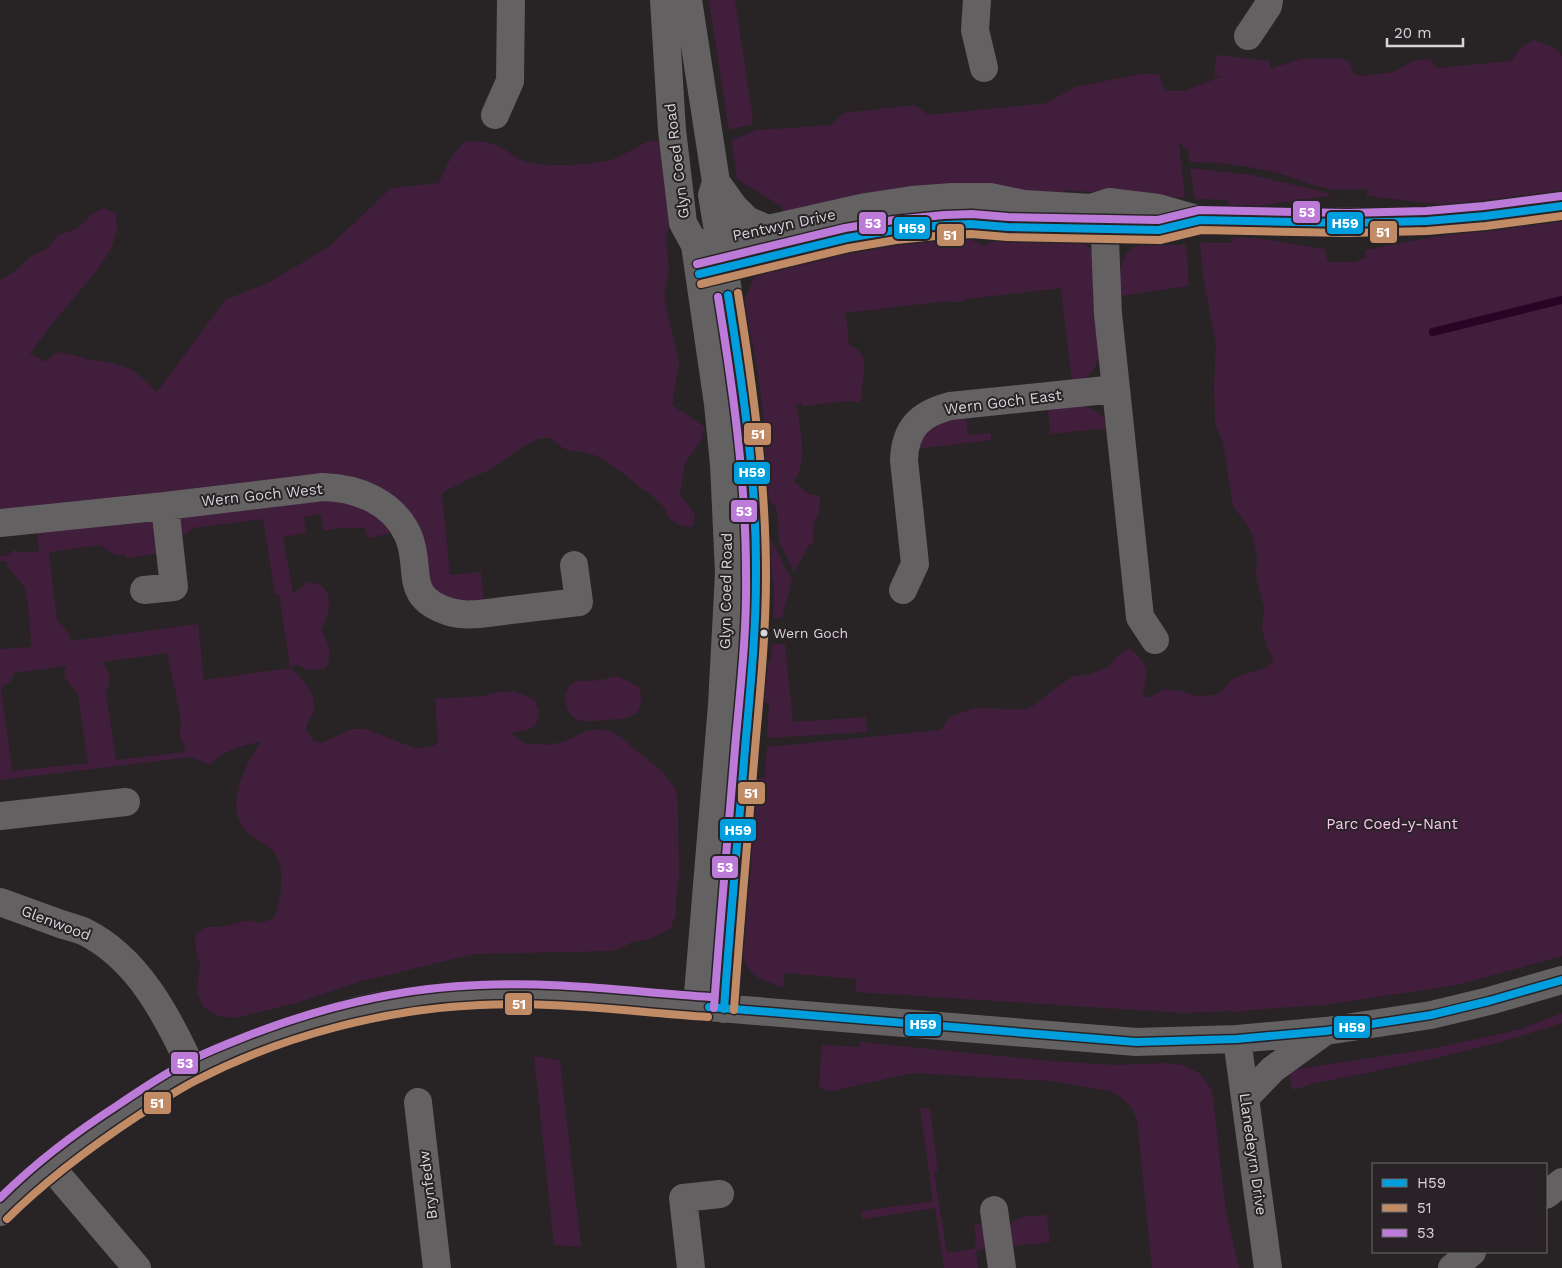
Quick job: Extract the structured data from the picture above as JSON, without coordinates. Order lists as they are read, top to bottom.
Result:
{
  "streets": {
    "street": [
      "Glyn Coed Road",
      "Pentwyn Drive",
      "Wern Goch East",
      "Wern Goch West",
      "Glenwood",
      "Llanedeyrn Drive",
      "Brynfedw"
    ]
  },
  "crossings": [
    ["Glyn Coed Road", "Pentwyn Drive"]
  ],
  "parks": ["Parc Coed-y-Nant"],
  "places": ["Wern Goch"],
  "lines": ["transit line 53", "transit line H59", "transit line 51"],
  "legend": ["H59", "51", "53"],
  "scale_bar": "20 m"
}
